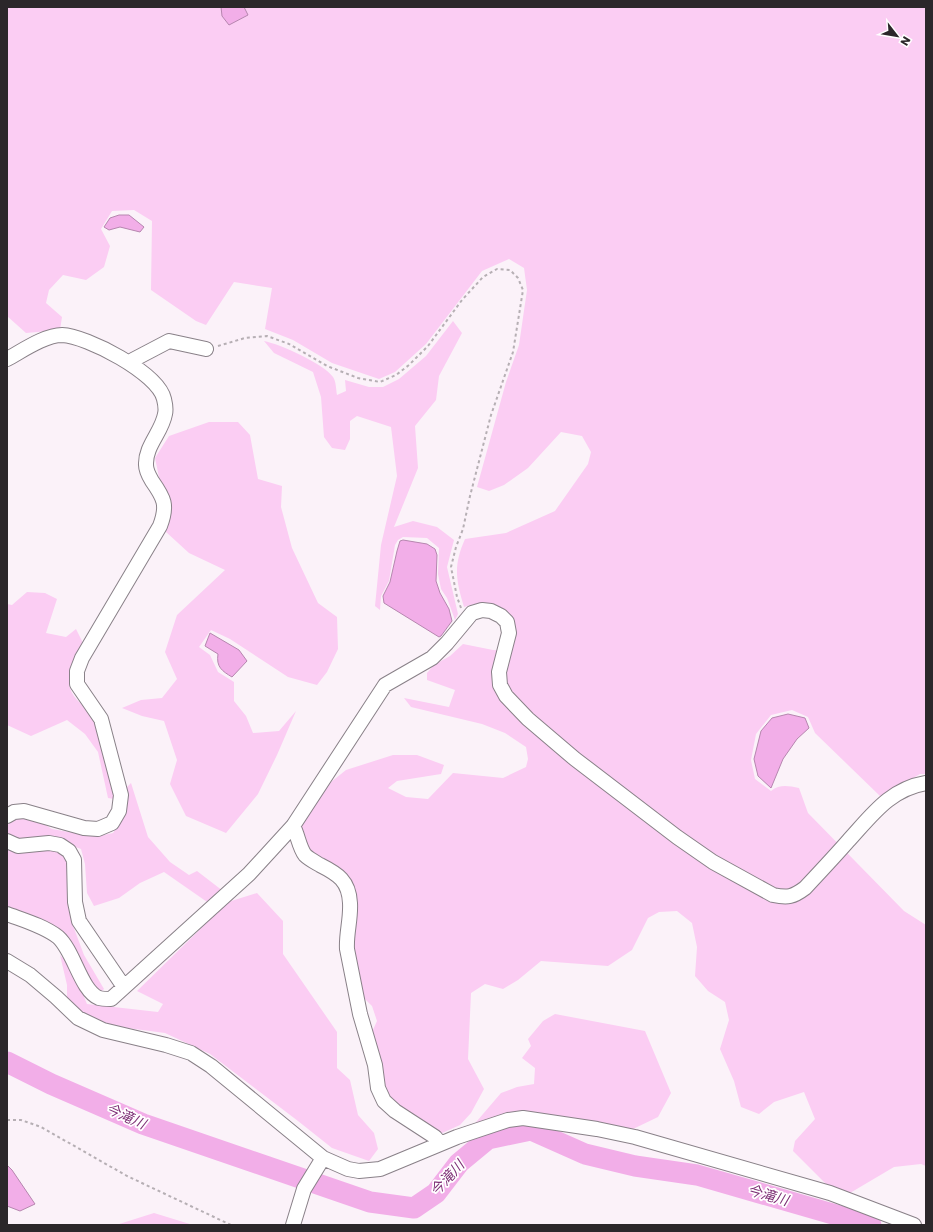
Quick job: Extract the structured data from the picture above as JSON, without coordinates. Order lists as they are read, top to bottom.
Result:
{
  "water": ["今滝川"],
  "north": "bottom right"
}
